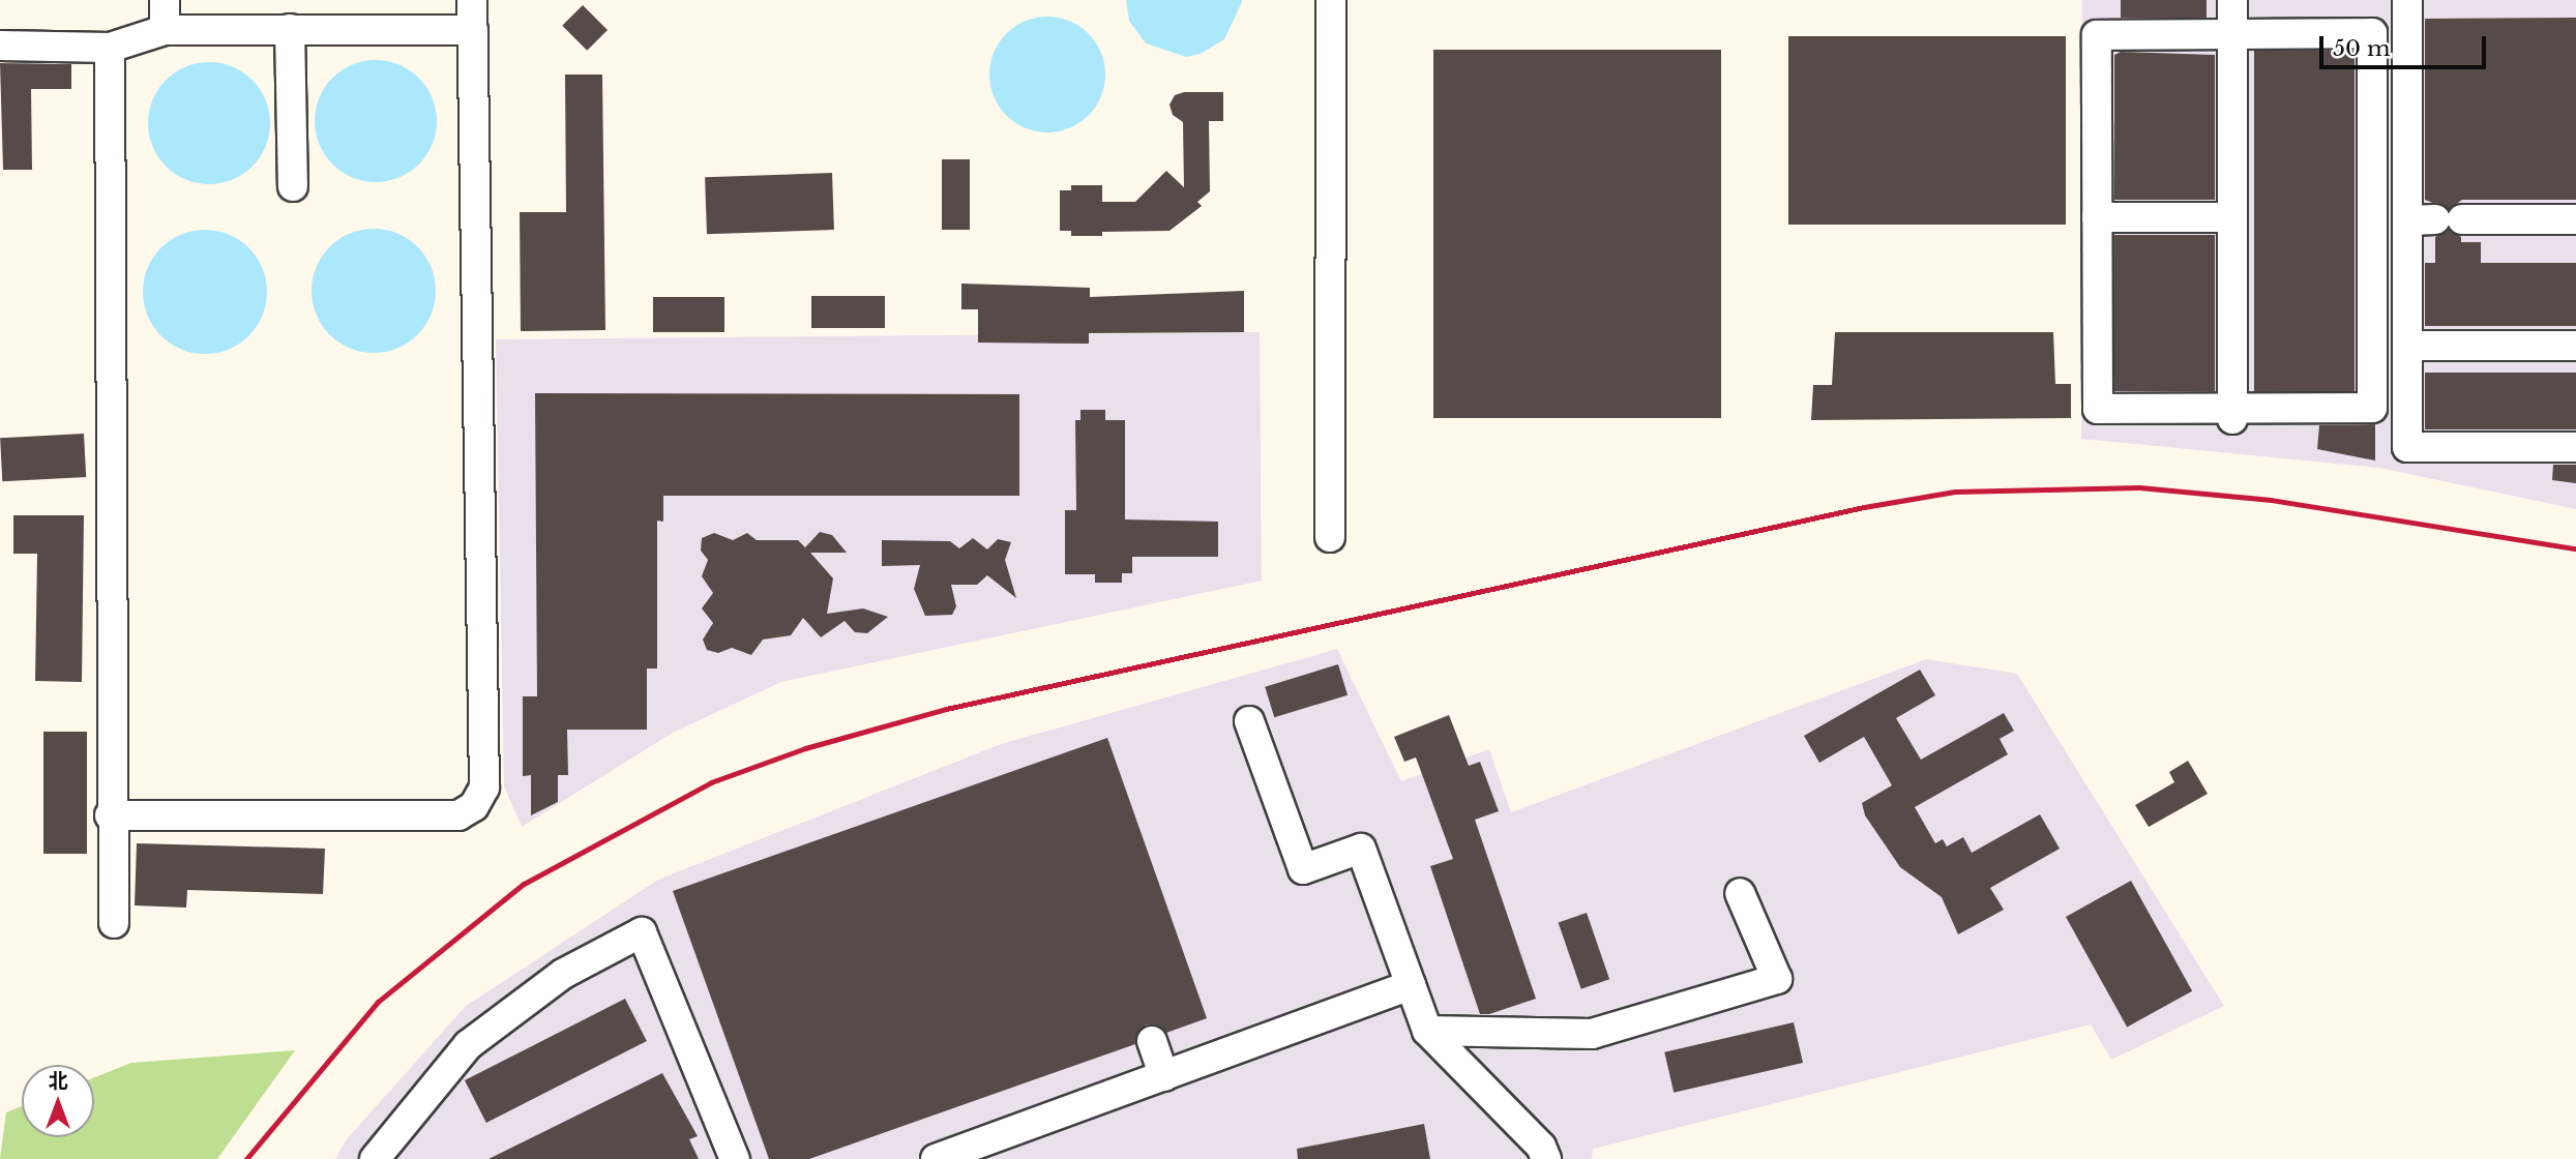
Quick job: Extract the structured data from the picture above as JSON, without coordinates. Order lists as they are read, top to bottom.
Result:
{
  "scale_bar": "50 m",
  "north": "top"
}
